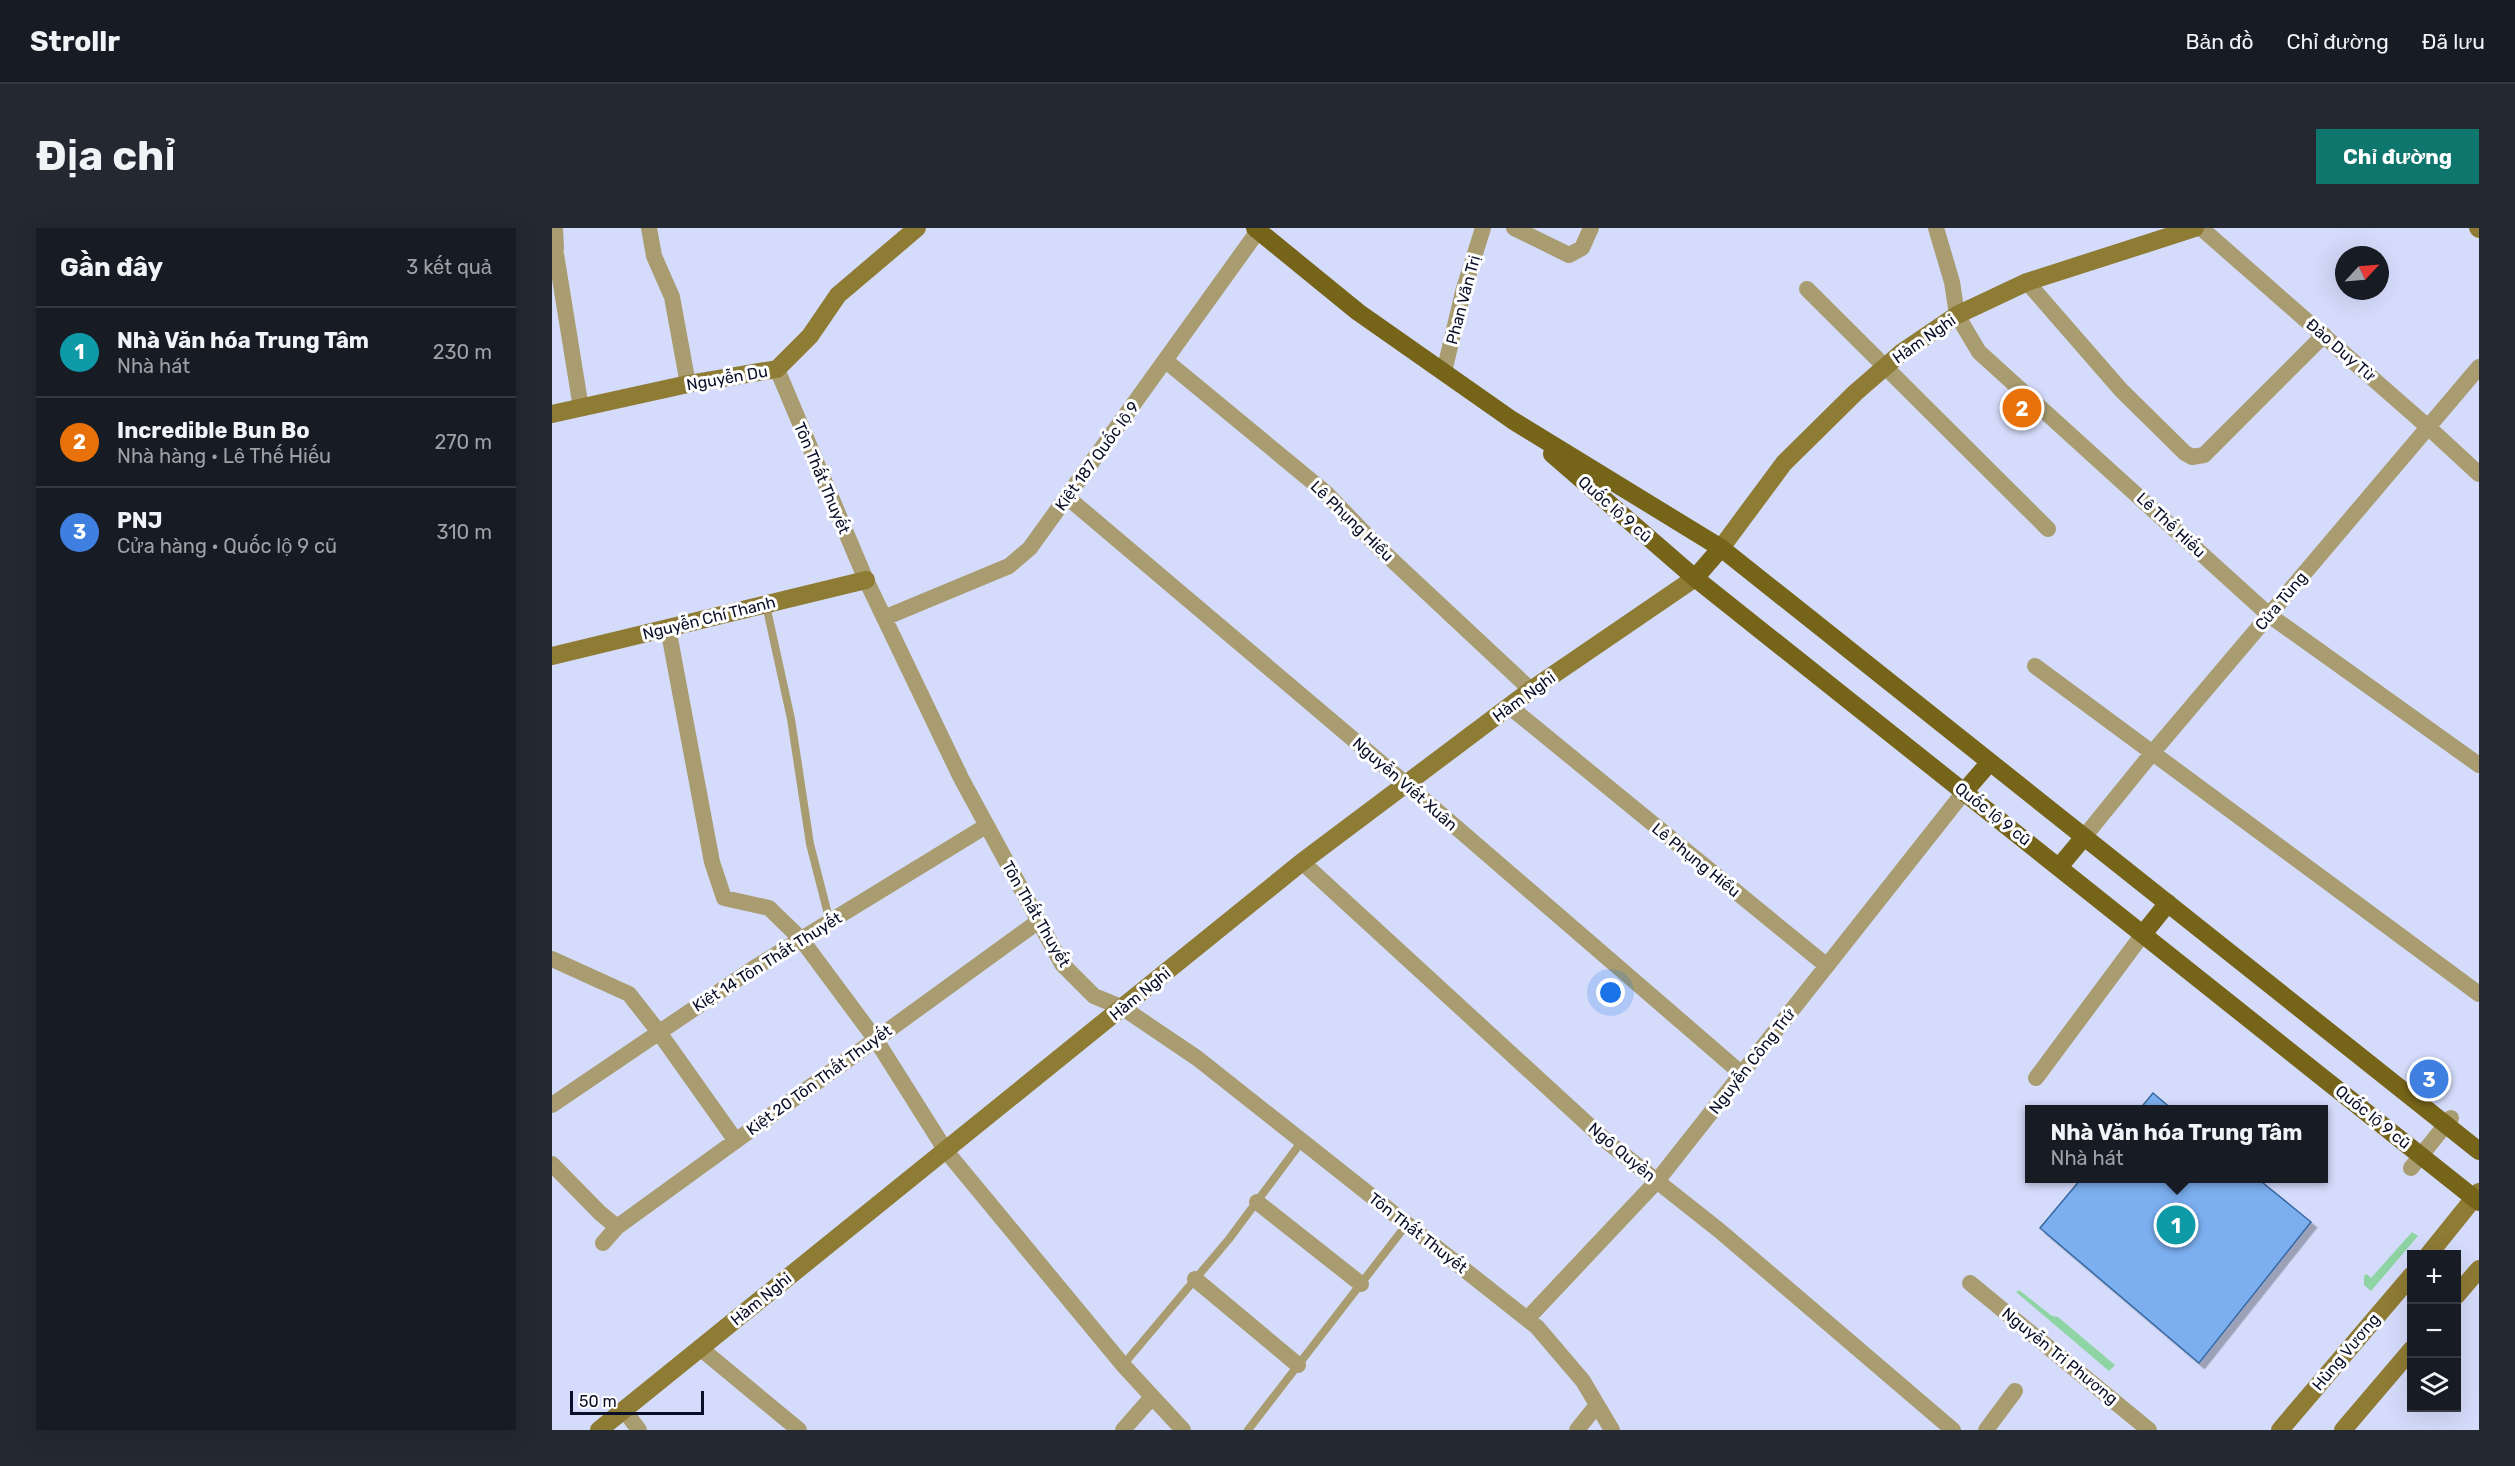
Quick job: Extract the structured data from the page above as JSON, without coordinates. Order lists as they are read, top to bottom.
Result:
{
  "streets": {
    "main road": ["Quốc lộ 9 cũ"],
    "street": [
      "Phan Văn Trị",
      "Hàm Nghi",
      "Đào Duy Từ",
      "Nguyễn Du",
      "Kiệt 187 Quốc lộ 9",
      "Tôn Thất Thuyết",
      "Lê Phụng Hiểu",
      "Lê Thế Hiếu",
      "Cửa Tùng",
      "Nguyễn Chí Thanh",
      "Nguyễn Viết Xuân",
      "Kiệt 14 Tôn Thất Thuyết",
      "Nguyễn Công Trứ",
      "Kiệt 20 Tôn Thất Thuyết",
      "Ngô Quyền",
      "Hùng Vương",
      "Nguyễn Tri Phương"
    ]
  },
  "crossings": [
    ["Phan Văn Trị", "Quốc lộ 9 cũ"],
    ["Hàm Nghi", "Tôn Thất Thuyết"],
    ["Hàm Nghi", "Quốc lộ 9 cũ"],
    ["Hàm Nghi", "Lê Phụng Hiểu"],
    ["Hàm Nghi", "Lê Thế Hiếu"],
    ["Hàm Nghi", "Nguyễn Viết Xuân"],
    ["Hàm Nghi", "Ngô Quyền"],
    ["Đào Duy Từ", "Cửa Tùng"],
    ["Nguyễn Du", "Tôn Thất Thuyết"],
    ["Kiệt 187 Quốc lộ 9", "Tôn Thất Thuyết"],
    ["Kiệt 187 Quốc lộ 9", "Quốc lộ 9 cũ"],
    ["Kiệt 187 Quốc lộ 9", "Lê Phụng Hiểu"],
    ["Kiệt 187 Quốc lộ 9", "Nguyễn Viết Xuân"],
    ["Tôn Thất Thuyết", "Nguyễn Chí Thanh"],
    ["Tôn Thất Thuyết", "Kiệt 14 Tôn Thất Thuyết"],
    ["Tôn Thất Thuyết", "Nguyễn Công Trứ"],
    ["Tôn Thất Thuyết", "Kiệt 20 Tôn Thất Thuyết"],
    ["Quốc lộ 9 cũ", "Cửa Tùng"],
    ["Quốc lộ 9 cũ", "Nguyễn Công Trứ"],
    ["Lê Phụng Hiểu", "Nguyễn Công Trứ"],
    ["Lê Thế Hiếu", "Cửa Tùng"],
    ["Nguyễn Viết Xuân", "Nguyễn Công Trứ"],
    ["Nguyễn Công Trứ", "Ngô Quyền"]
  ],
  "scale_bar": "50 m",
  "north": "top right",
  "page": {
    "header": "Strollr",
    "nav": ["Bản đồ", "Chỉ đường", "Đã lưu"],
    "buttons": "Chỉ đường",
    "title": "Địa chỉ",
    "heading": ["Gần đây", "3 kết quả"],
    "list": [
      {
        "mark": "1",
        "name": "Nhà Văn hóa Trung Tâm",
        "note": "Nhà hát",
        "value": "230 m"
      },
      {
        "mark": "2",
        "name": "Incredible Bun Bo",
        "note": "Nhà hàng · Lê Thế Hiếu",
        "value": "270 m"
      },
      {
        "mark": "3",
        "name": "PNJ",
        "note": "Cửa hàng · Quốc lộ 9 cũ",
        "value": "310 m"
      }
    ],
    "pins": ["2", "3", "1"],
    "popup": ["Nhà Văn hóa Trung Tâm", "Nhà hát"],
    "map_buttons": ["+", "−"],
    "scale": "50 m"
  }
}
